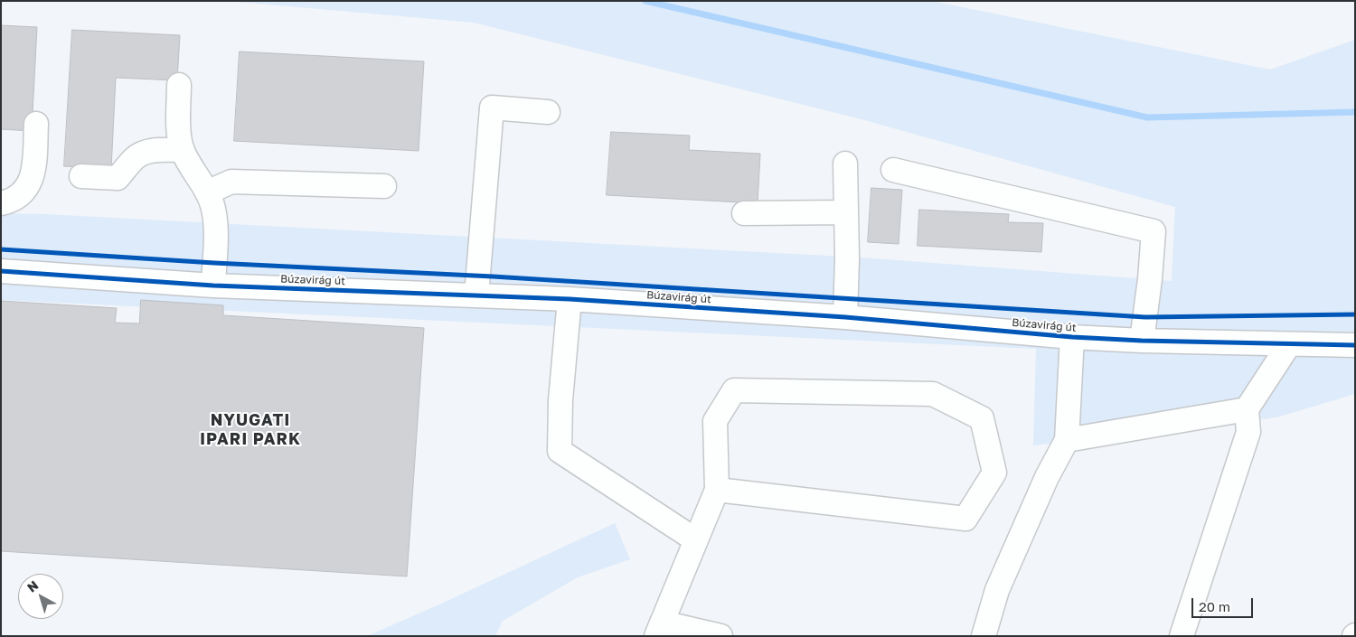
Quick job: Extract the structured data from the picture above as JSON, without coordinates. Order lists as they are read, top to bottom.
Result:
{
  "streets": {
    "street": ["Búzavirág út"]
  },
  "districts": ["NYUGATI IPARI PARK"],
  "scale_bar": "20 m",
  "north": "top left"
}
